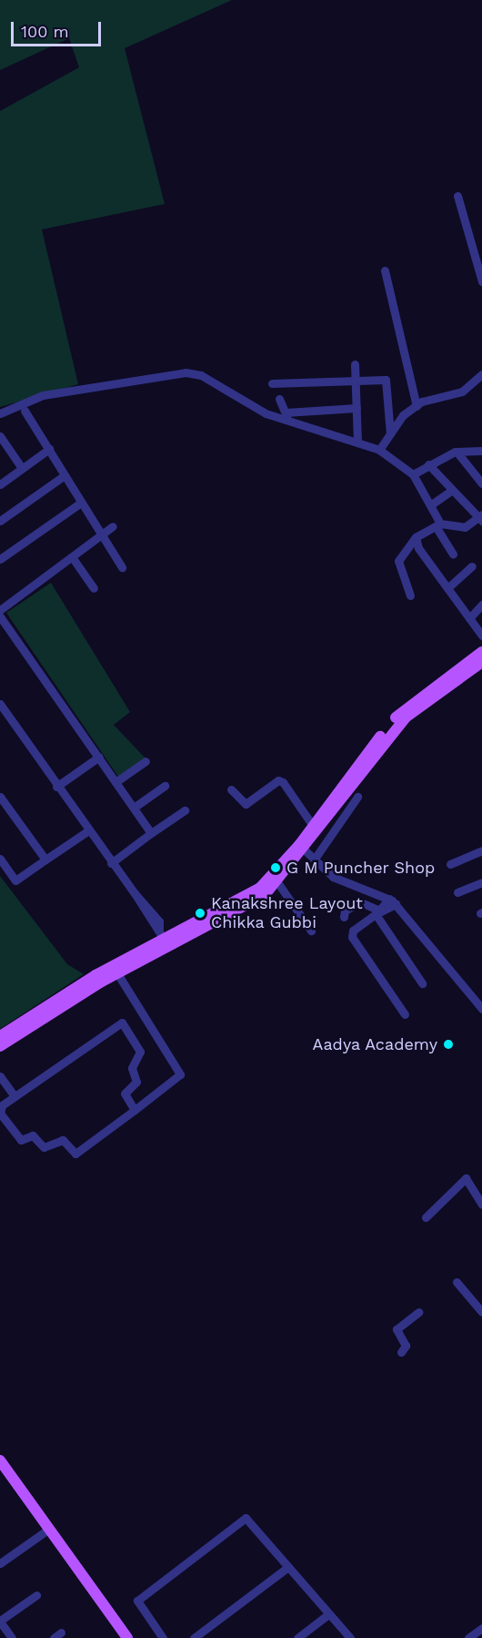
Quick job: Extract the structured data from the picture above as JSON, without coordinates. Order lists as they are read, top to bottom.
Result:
{
  "places": ["G M Puncher Shop", "Kanakshree Layout Chikka Gubbi", "Aadya Academy"],
  "scale_bar": "100 m"
}
